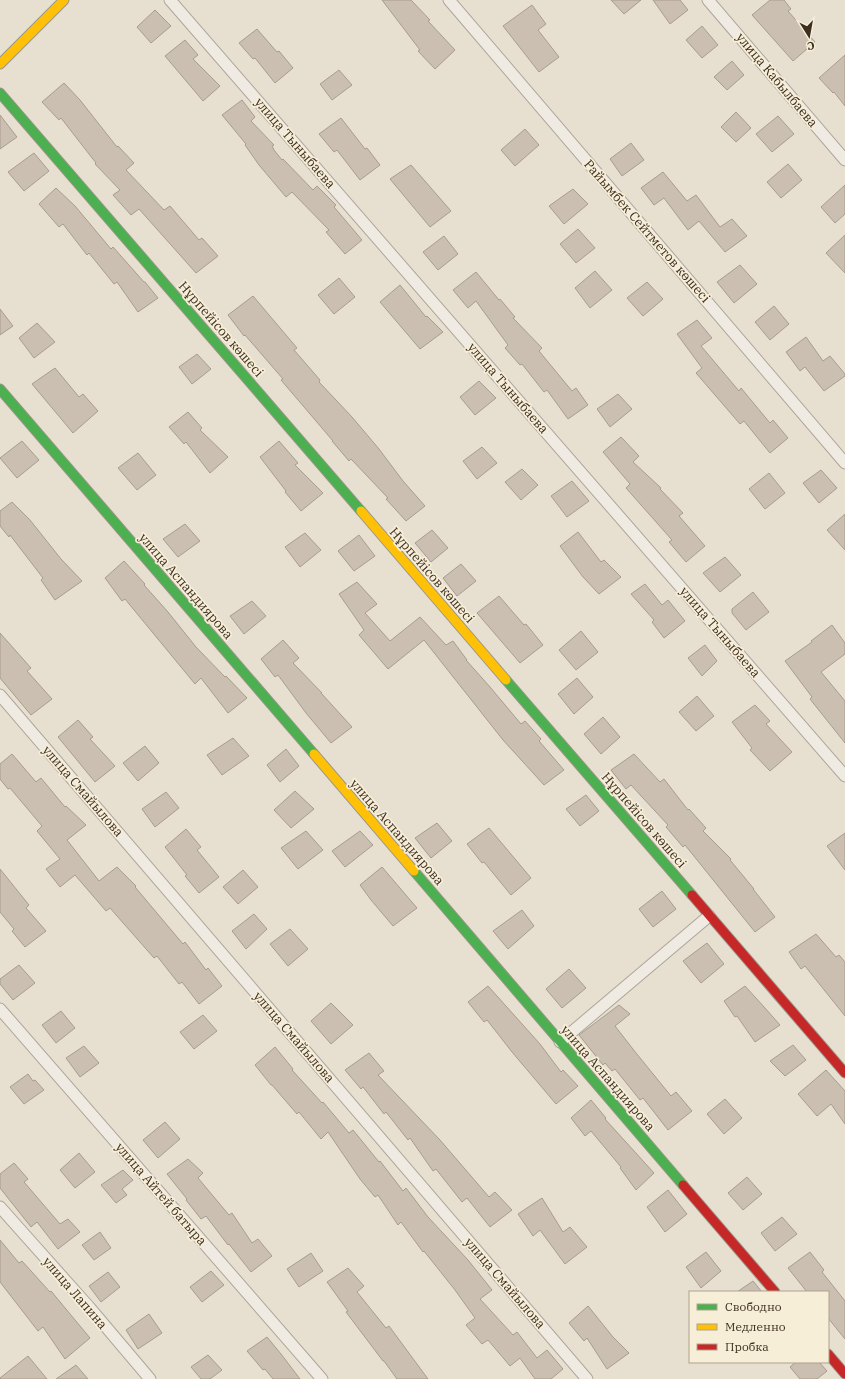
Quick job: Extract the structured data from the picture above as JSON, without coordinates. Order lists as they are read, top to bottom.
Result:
{
  "streets": {
    "street": [
      "улица Кабылбаева",
      "улица Тыныбаева",
      "Райымбек Сейтметов көшесі",
      "Нұрпейісов көшесі",
      "улица Аспандиярова",
      "улица Смайылова",
      "улица Айтей батыра",
      "улица Лапина"
    ]
  },
  "legend": ["Свободно", "Медленно", "Пробка"],
  "north": "bottom"
}
